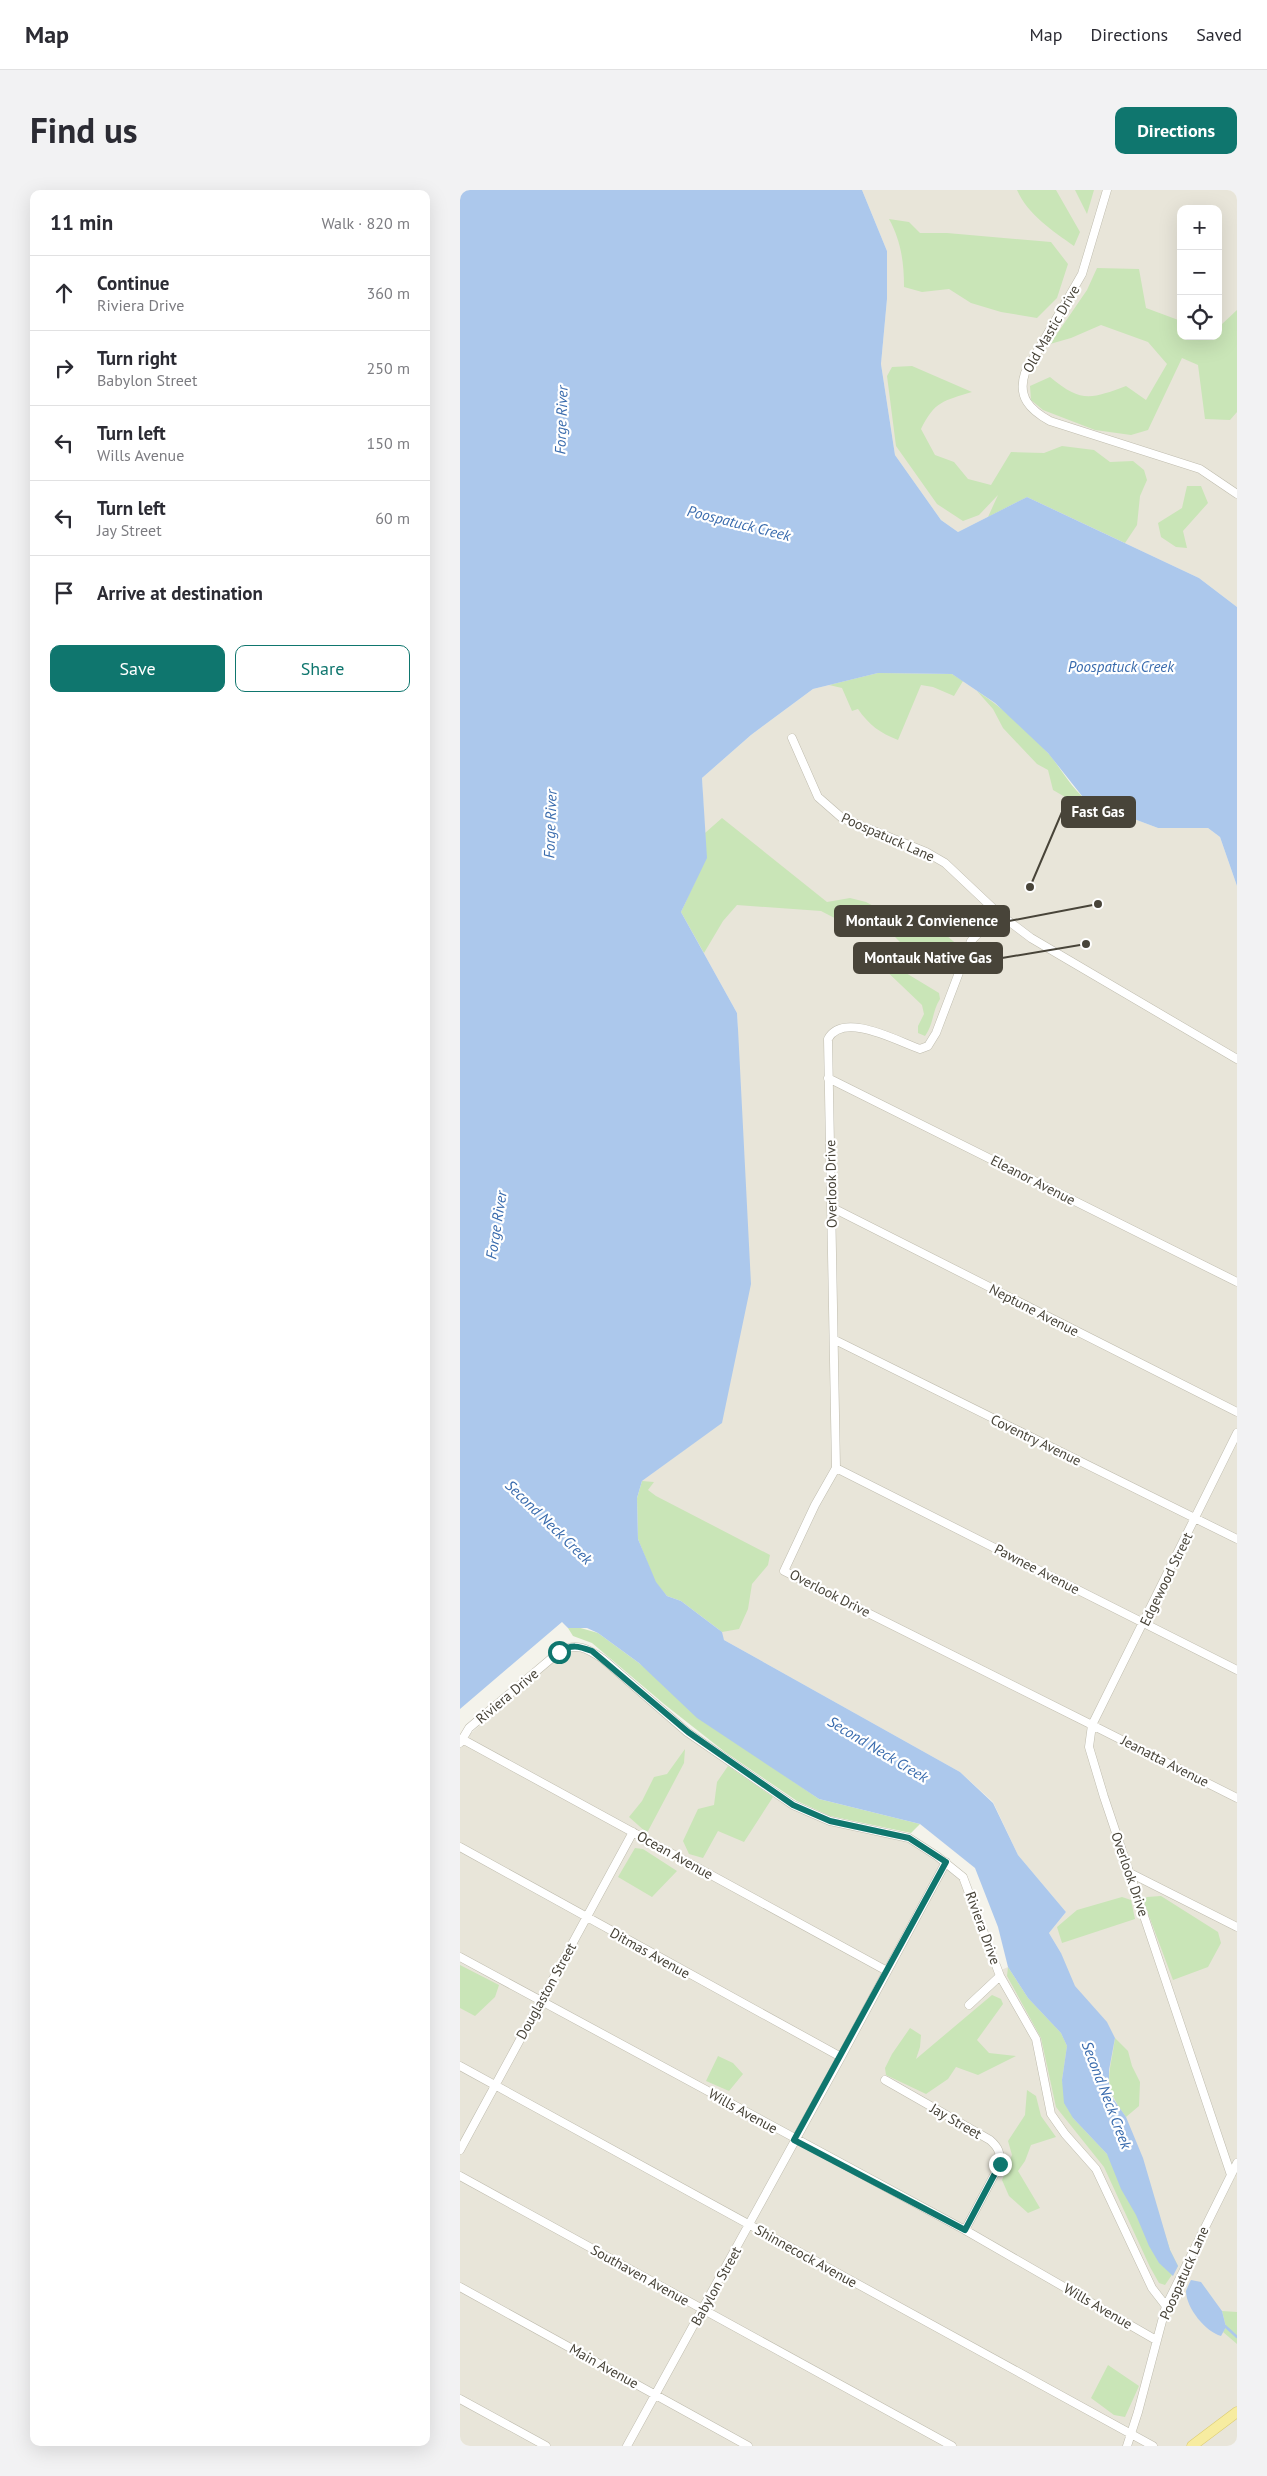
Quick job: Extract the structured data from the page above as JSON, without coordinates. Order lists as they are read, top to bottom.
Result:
{
  "streets": {
    "street": [
      "Old Mastic Drive",
      "Poospatuck Lane",
      "Eleanor Avenue",
      "Overlook Drive",
      "Neptune Avenue",
      "Coventry Avenue",
      "Pawnee Avenue",
      "Edgewood Street",
      "Riviera Drive",
      "Jeanatta Avenue",
      "Ocean Avenue",
      "Ditmas Avenue",
      "Douglaston Street",
      "Wills Avenue",
      "Jay Street",
      "Shinnecock Avenue",
      "Southaven Avenue",
      "Babylon Street",
      "Main Avenue"
    ]
  },
  "crossings": [
    ["Poospatuck Lane", "Overlook Drive"],
    ["Poospatuck Lane", "Riviera Drive"],
    ["Poospatuck Lane", "Wills Avenue"],
    ["Poospatuck Lane", "Shinnecock Avenue"],
    ["Eleanor Avenue", "Overlook Drive"],
    ["Overlook Drive", "Neptune Avenue"],
    ["Overlook Drive", "Coventry Avenue"],
    ["Overlook Drive", "Pawnee Avenue"],
    ["Overlook Drive", "Edgewood Street"],
    ["Overlook Drive", "Jeanatta Avenue"],
    ["Coventry Avenue", "Edgewood Street"],
    ["Pawnee Avenue", "Edgewood Street"],
    ["Edgewood Street", "Jeanatta Avenue"],
    ["Riviera Drive", "Ocean Avenue"],
    ["Riviera Drive", "Babylon Street"],
    ["Ocean Avenue", "Douglaston Street"],
    ["Ocean Avenue", "Babylon Street"],
    ["Ditmas Avenue", "Douglaston Street"],
    ["Ditmas Avenue", "Babylon Street"],
    ["Douglaston Street", "Wills Avenue"],
    ["Douglaston Street", "Shinnecock Avenue"],
    ["Wills Avenue", "Jay Street"],
    ["Wills Avenue", "Babylon Street"],
    ["Shinnecock Avenue", "Babylon Street"],
    ["Southaven Avenue", "Babylon Street"],
    ["Babylon Street", "Main Avenue"]
  ],
  "water": ["Forge River", "Poospatuck Creek", "Second Neck Creek"],
  "places": ["Fast Gas", "Montauk 2 Convienence", "Montauk Native Gas"],
  "page": {
    "header": "Map",
    "nav": ["Map", "Directions", "Saved"],
    "title": "Find us",
    "buttons": [
      "Directions",
      ["Save", "Share"]
    ],
    "heading": ["11 min", "Walk · 820 m"],
    "map_buttons": ["+", "−"],
    "list": [
      ["Continue", "Riviera Drive", "360 m"],
      ["Turn right", "Babylon Street", "250 m"],
      ["Turn left", "Wills Avenue", "150 m"],
      ["Turn left", "Jay Street", "60 m"],
      "Arrive at destination"
    ]
  }
}
